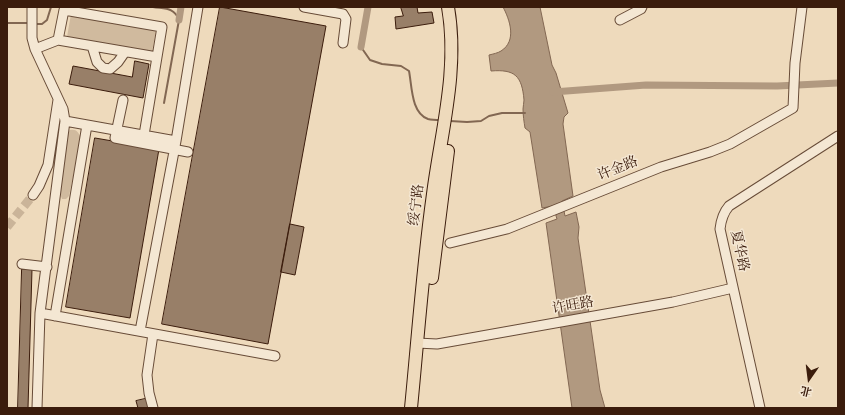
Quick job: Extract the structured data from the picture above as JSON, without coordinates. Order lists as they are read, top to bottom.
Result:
{
  "streets": {
    "main road": ["绥宁路"],
    "street": ["许金路", "夏华路", "许旺路"]
  },
  "crossings": [
    ["绥宁路", "许旺路"],
    ["夏华路", "许旺路"]
  ],
  "north": "bottom"
}
